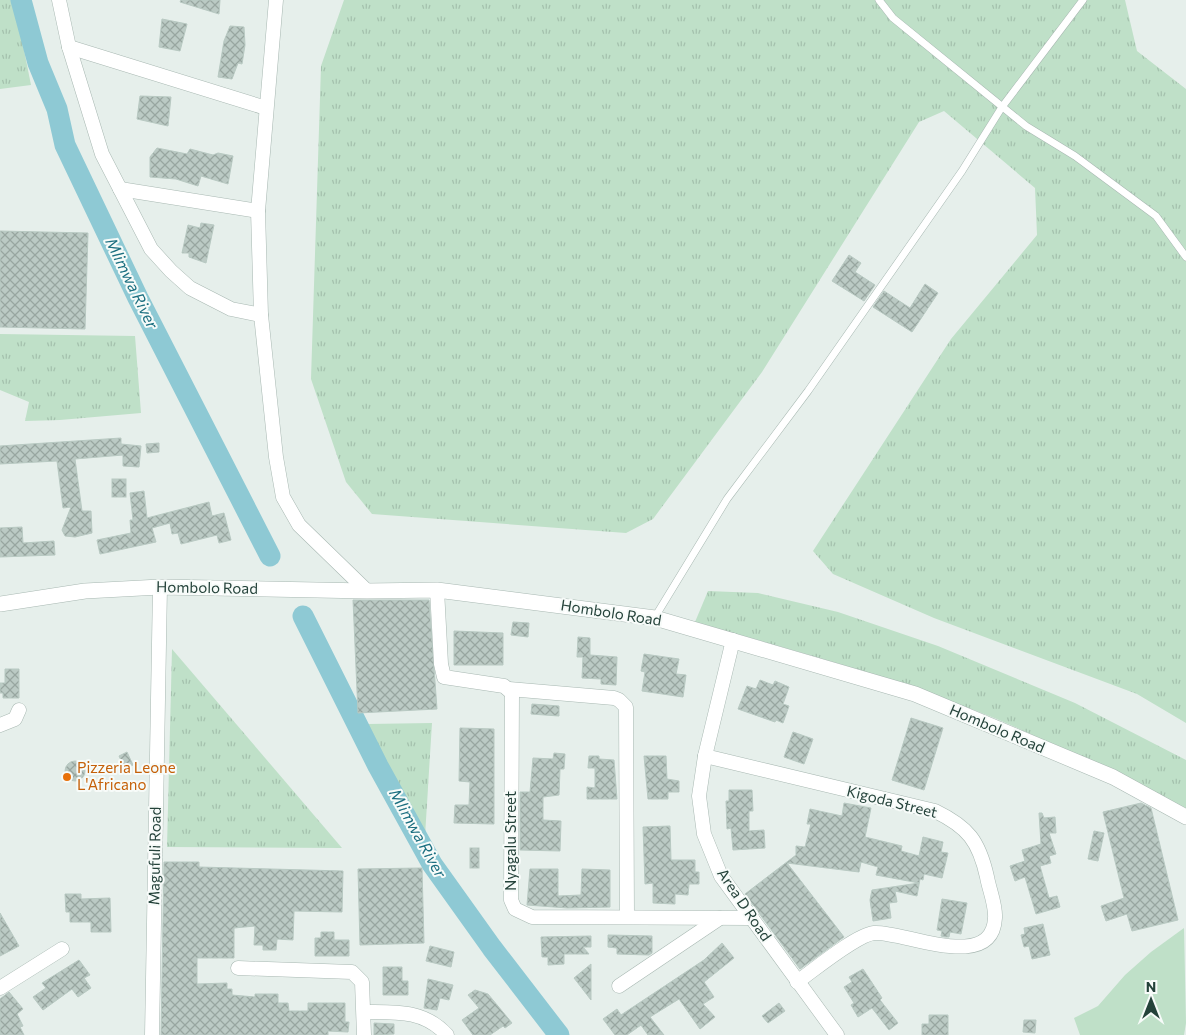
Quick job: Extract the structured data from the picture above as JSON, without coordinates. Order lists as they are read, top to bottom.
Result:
{
  "streets": {
    "street": [
      "Hombolo Road",
      "Kigoda Street",
      "Nyagalu Street",
      "Magufuli Road",
      "Area D Road"
    ]
  },
  "crossings": [
    ["Hombolo Road", "Magufuli Road"],
    ["Hombolo Road", "Area D Road"],
    ["Kigoda Street", "Area D Road"],
    ["Nyagalu Street", "Area D Road"]
  ],
  "water": ["Mlimwa River"],
  "places": ["Pizzeria Leone L'Africano"],
  "north": "top"
}
